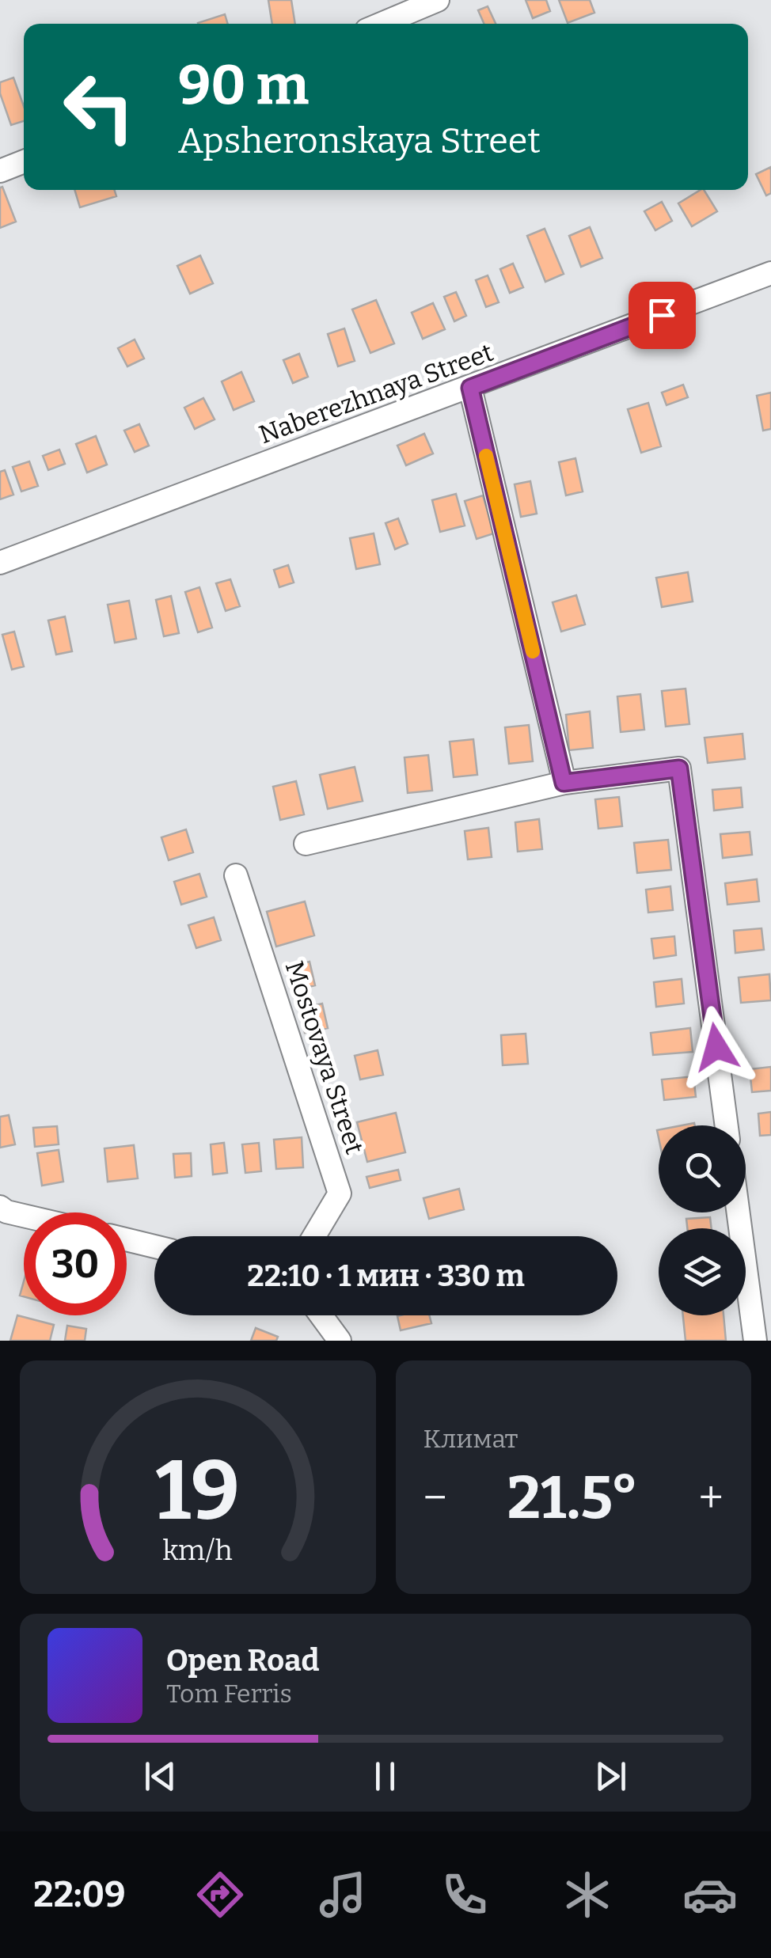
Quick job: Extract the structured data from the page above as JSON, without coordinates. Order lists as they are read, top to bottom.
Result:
{
  "streets": {
    "street": ["Naberezhnaya Street", "Mostovaya Street"]
  },
  "page": {
    "turn": ["90 m", "Apsheronskaya Street"],
    "limit": "30",
    "trip": "22:10 · 1 мин · 330 m",
    "tile": "Климат",
    "heat": ["−", "21.5°", "+"],
    "song": ["Open Road", "Tom Ferris"],
    "tabs": "22:09",
    "gauge": ["19", "km/h"]
  }
}
